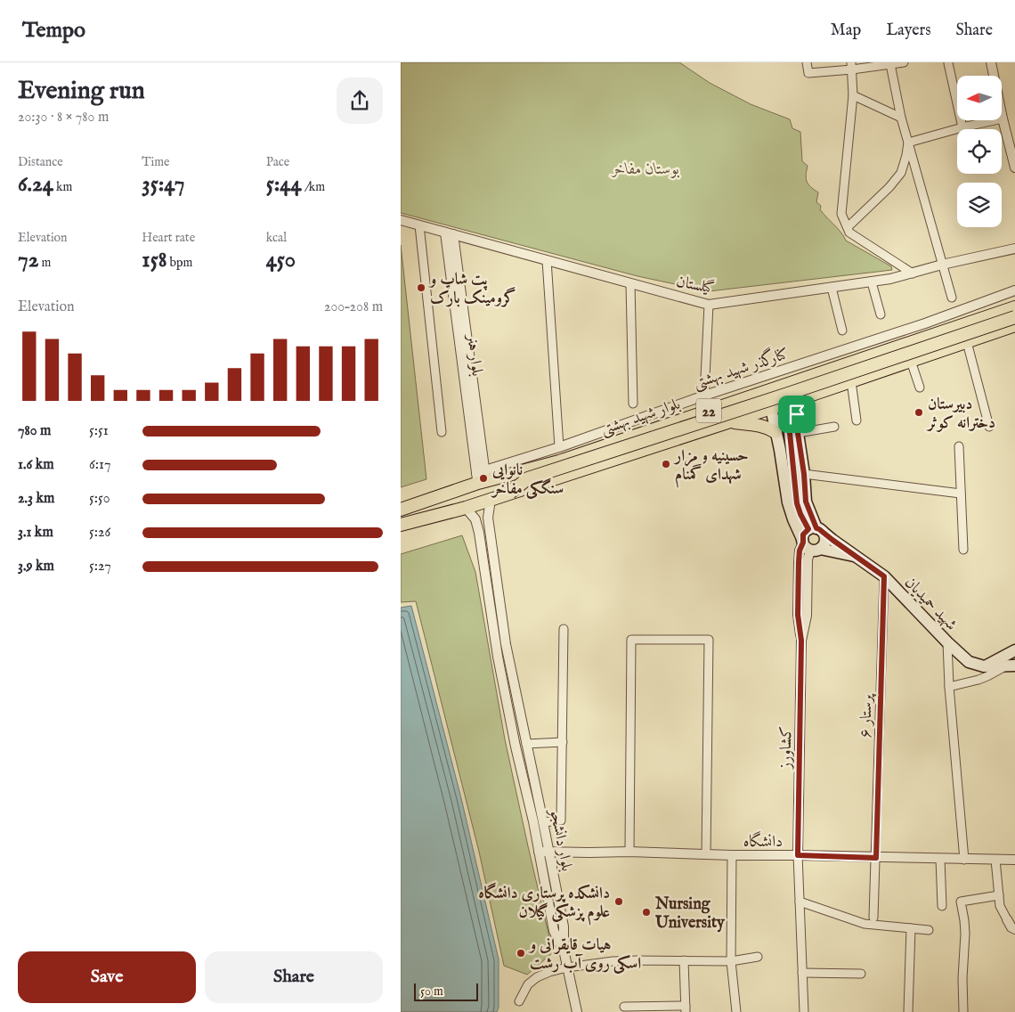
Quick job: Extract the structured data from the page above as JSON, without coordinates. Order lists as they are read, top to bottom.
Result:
{
  "streets": {
    "highway": ["22", "بلوار شهید بهشتی"],
    "main road": ["شهید حمیدیان"],
    "street": [
      "گیلستان",
      "بلوار هنر",
      "کنارگذر شهید بهشتی",
      "پرستار ۶",
      "کشاورز",
      "بلوار دانشجو",
      "دانشگاه"
    ]
  },
  "crossings": [
    ["گیلستان", "بلوار هنر"],
    ["بلوار هنر", "کنارگذر شهید بهشتی"],
    ["بلوار هنر", "بلوار شهید بهشتی"],
    ["کنارگذر شهید بهشتی", "بلوار شهید بهشتی"],
    ["22", "بلوار شهید بهشتی"],
    ["بلوار شهید بهشتی", "شهید حمیدیان"],
    ["بلوار شهید بهشتی", "بلوار دانشجو"],
    ["شهید حمیدیان", "پرستار ۶"],
    ["شهید حمیدیان", "کشاورز"],
    ["پرستار ۶", "دانشگاه"],
    ["کشاورز", "دانشگاه"],
    ["بلوار دانشجو", "دانشگاه"]
  ],
  "parks": ["بوستان مفاخر"],
  "places": [
    "پت شاپ و گرومینک بارک",
    "دبیرستان دخترانه کوثر",
    "حسینیه و مزار شهدای گمنام",
    "نانوایی سنگکی مفاخر",
    "دانشکده پرستاری دانشگاه علوم پزشکی گیلان",
    "Nursing University",
    "هیات قایقرانی و اسکی روی آب رشت"
  ],
  "scale_bar": "50 m",
  "north": "left",
  "page": {
    "header": "Tempo",
    "nav": ["Map", "Layers", "Share"],
    "heading": ["Evening run", "20:30 · 8 × 780 m"],
    "stats": [
      ["Distance", "6.24 km"],
      ["Time", "35:47"],
      ["Pace", "5:44 /km"],
      ["Elevation", "72 m"],
      ["Heart rate", "158 bpm"],
      ["kcal", "450"]
    ],
    "chart": ["Elevation", "200–208 m"],
    "list": [
      {
        "name": "780 m",
        "note": "5:51"
      },
      {
        "name": "1.6 km",
        "note": "6:17"
      },
      {
        "name": "2.3 km",
        "note": "5:50"
      },
      {
        "name": "3.1 km",
        "note": "5:26"
      },
      {
        "name": "3.9 km",
        "note": "5:27"
      }
    ],
    "buttons": ["Save", "Share"],
    "scale": "50 m"
  }
}
